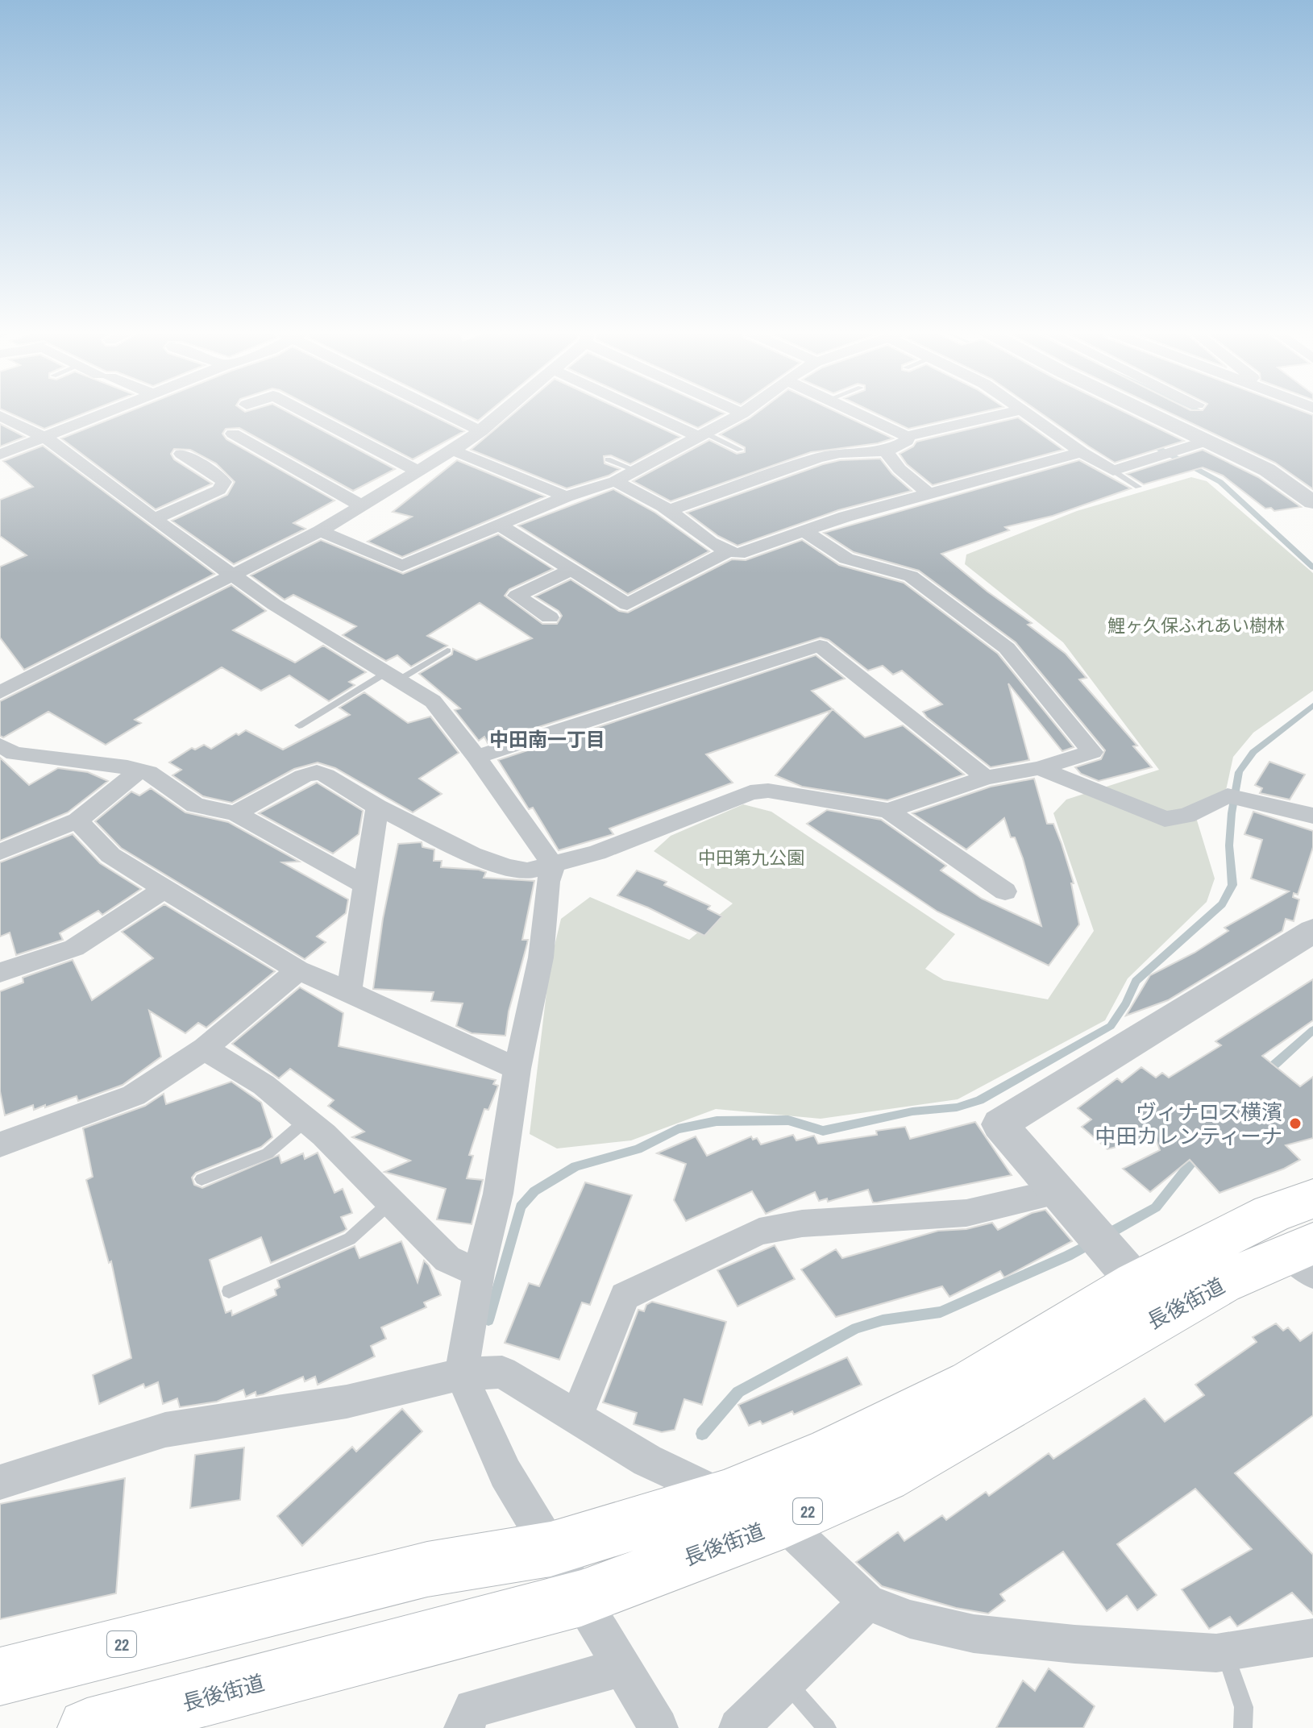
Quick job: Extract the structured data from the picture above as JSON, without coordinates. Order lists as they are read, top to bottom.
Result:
{
  "streets": {
    "main road": ["長後街道", "22"]
  },
  "districts": ["中田南一丁目"],
  "parks": ["鯉ヶ久保ふれあい樹林", "中田第九公園"],
  "places": ["ヴィナロス横濱 中田カレンティーナ"]
}
